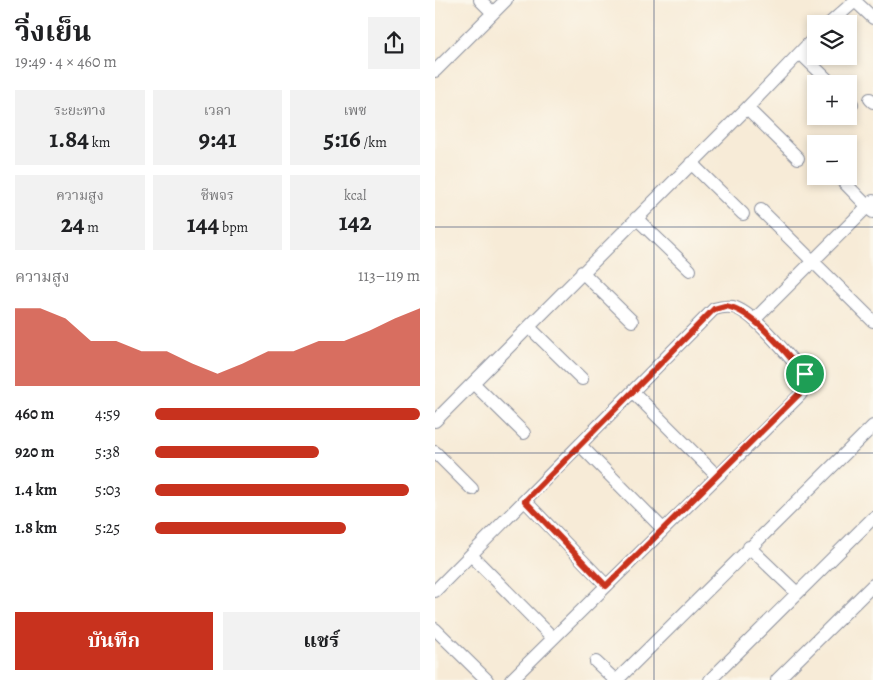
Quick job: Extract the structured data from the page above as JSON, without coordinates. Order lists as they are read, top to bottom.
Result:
{
  "page": {
    "heading": ["วิ่งเย็น", "19:49 · 4 × 460 m"],
    "map_buttons": ["+", "−"],
    "stats": [
      ["ระยะทาง", "1.84 km"],
      ["เวลา", "9:41"],
      ["เพซ", "5:16 /km"],
      ["ความสูง", "24 m"],
      ["ชีพจร", "144 bpm"],
      ["kcal", "142"]
    ],
    "chart": ["ความสูง", "113–119 m"],
    "list": [
      {
        "name": "460 m",
        "note": "4:59"
      },
      {
        "name": "920 m",
        "note": "5:38"
      },
      {
        "name": "1.4 km",
        "note": "5:03"
      },
      {
        "name": "1.8 km",
        "note": "5:25"
      }
    ],
    "buttons": ["บันทึก", "แชร์"]
  }
}
